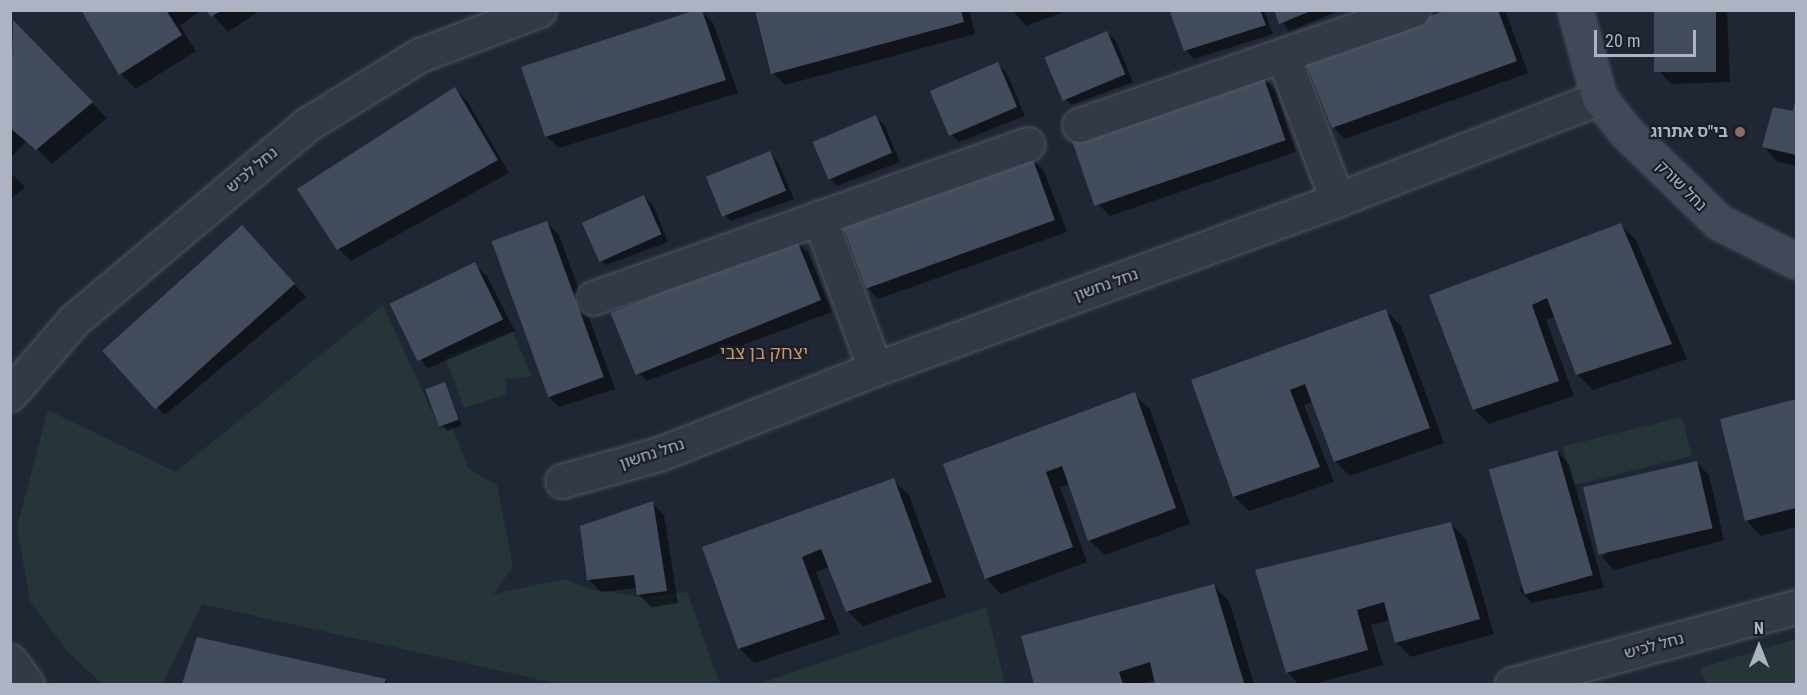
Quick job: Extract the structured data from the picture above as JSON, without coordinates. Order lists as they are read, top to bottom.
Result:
{
  "streets": {
    "street": ["נחל לכיש", "נחל שורק", "נחל נחשון"]
  },
  "crossings": [
    ["נחל שורק", "נחל נחשון"]
  ],
  "districts": ["יצחק בן צבי"],
  "places": ["בי\"ס אתרוג"],
  "scale_bar": "20 m",
  "north": "top"
}
